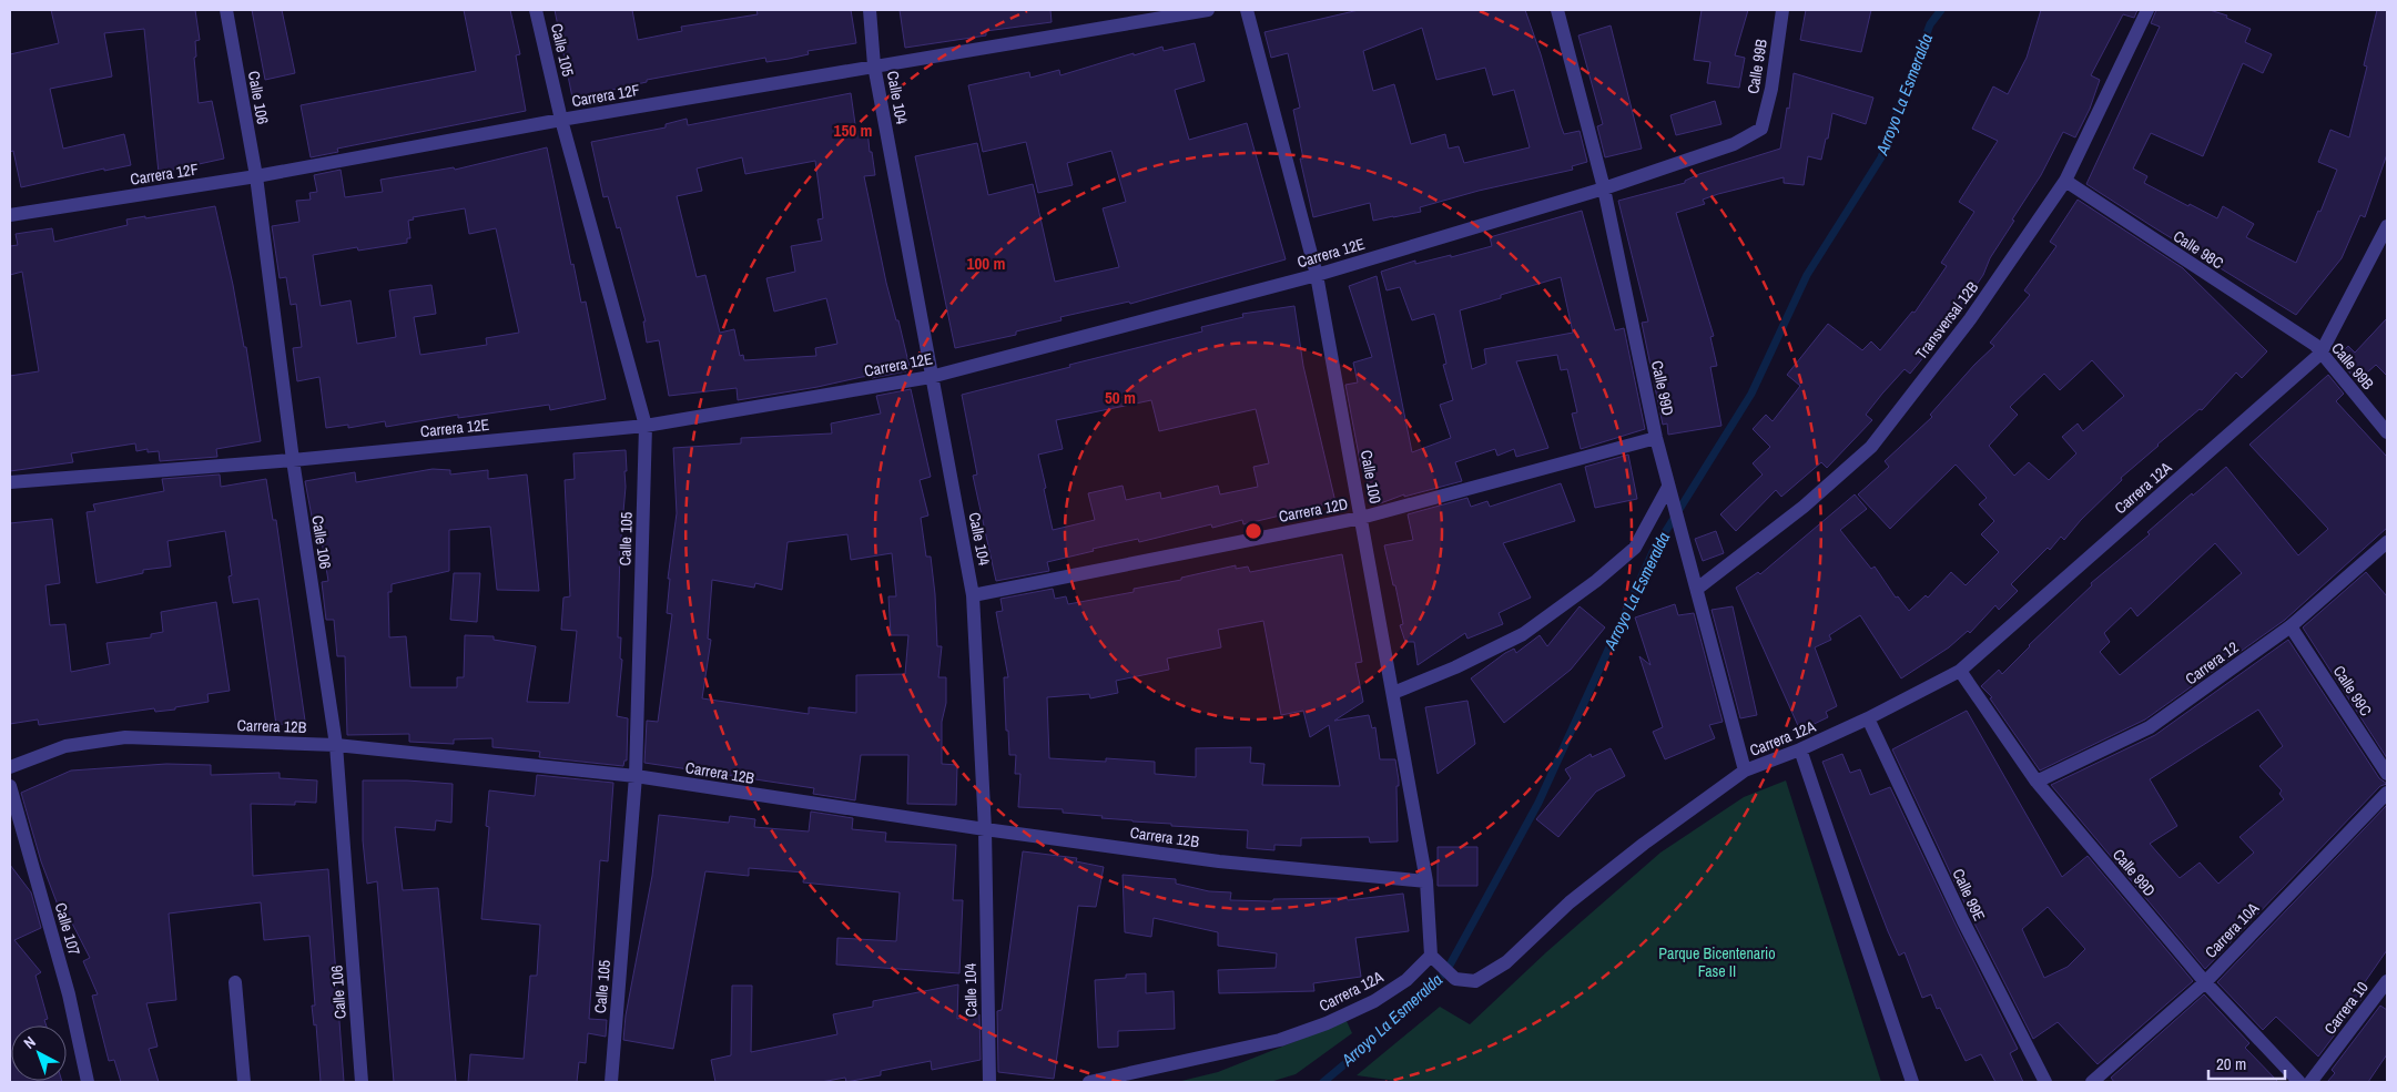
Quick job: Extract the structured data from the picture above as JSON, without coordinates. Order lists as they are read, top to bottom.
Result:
{
  "streets": {
    "street": [
      "Calle 105",
      "Calle 99B",
      "Carrera 12F",
      "Calle 106",
      "Calle 104",
      "Calle 98C",
      "Carrera 12E",
      "Transversal 12B",
      "Calle 99D",
      "Calle 100",
      "Carrera 12A",
      "Carrera 12D",
      "Carrera 12",
      "Calle 99C",
      "Carrera 12B",
      "Calle 99E",
      "Calle 107",
      "Carrera 10A",
      "Carrera 10"
    ]
  },
  "crossings": [
    ["Calle 105", "Carrera 12F"],
    ["Calle 105", "Carrera 12E"],
    ["Calle 105", "Carrera 12B"],
    ["Calle 99B", "Calle 98C"],
    ["Calle 99B", "Carrera 12E"],
    ["Calle 99B", "Carrera 12A"],
    ["Carrera 12F", "Calle 106"],
    ["Carrera 12F", "Calle 104"],
    ["Calle 106", "Carrera 12E"],
    ["Calle 106", "Carrera 12B"],
    ["Calle 104", "Carrera 12E"],
    ["Calle 104", "Carrera 12D"],
    ["Calle 104", "Carrera 12B"],
    ["Calle 98C", "Transversal 12B"],
    ["Calle 98C", "Carrera 12A"],
    ["Carrera 12E", "Calle 99D"],
    ["Carrera 12E", "Calle 100"],
    ["Transversal 12B", "Calle 99D"],
    ["Calle 99D", "Carrera 12A"],
    ["Calle 99D", "Carrera 12D"],
    ["Calle 99D", "Carrera 12"],
    ["Calle 99D", "Carrera 10A"],
    ["Calle 100", "Carrera 12A"],
    ["Calle 100", "Carrera 12D"],
    ["Calle 100", "Carrera 12B"],
    ["Carrera 12A", "Calle 99E"],
    ["Carrera 12", "Calle 99C"]
  ],
  "water": ["Arroyo La Esmeralda"],
  "parks": ["Parque Bicentenario Fase II"],
  "scale_bar": "20 m",
  "north": "top left",
  "rings": ["150 m", "100 m", "50 m"]
}
